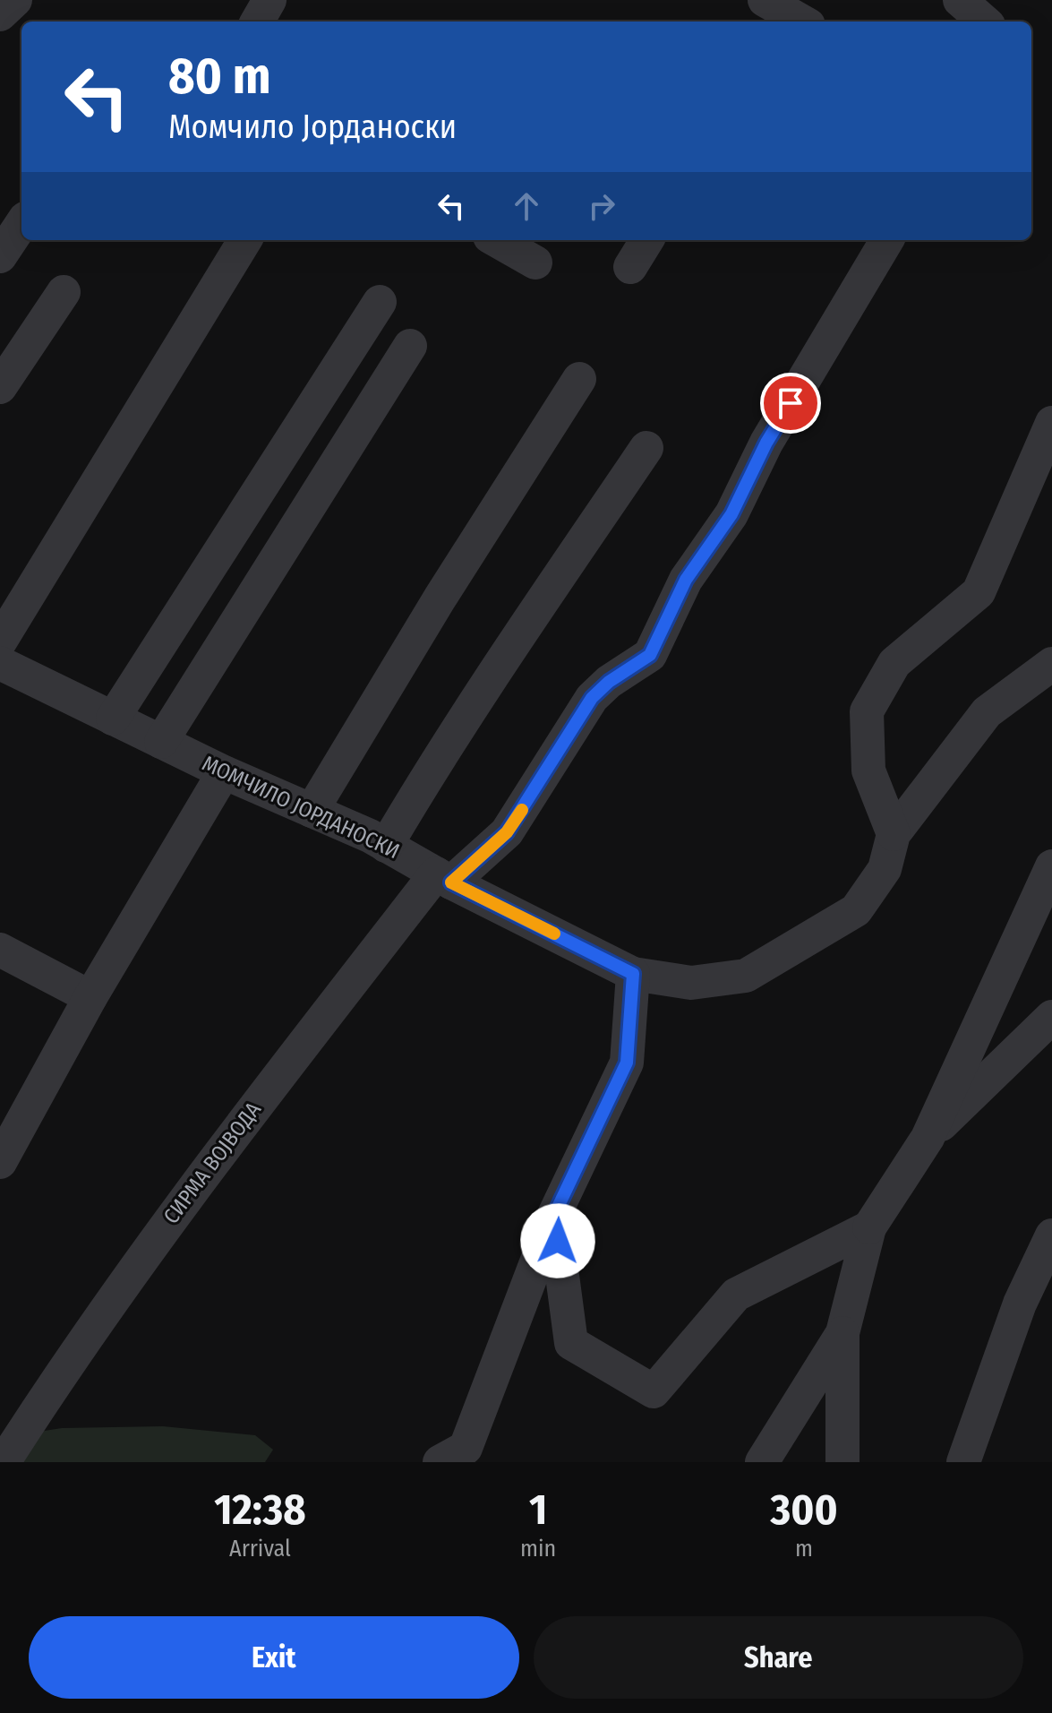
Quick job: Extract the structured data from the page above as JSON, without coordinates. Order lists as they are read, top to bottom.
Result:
{
  "streets": {
    "street": ["МОМЧИЛО ЈОРДАНОСКИ", "СИРМА ВОЈВОДА"]
  },
  "crossings": [
    ["МОМЧИЛО ЈОРДАНОСКИ", "СИРМА ВОЈВОДА"]
  ],
  "page": {
    "turn": ["80 m", "Момчило Јорданоски"],
    "eta": [
      "12:38",
      "Arrival",
      "1",
      "min",
      "300",
      "m"
    ],
    "buttons": ["Exit", "Share"]
  }
}
